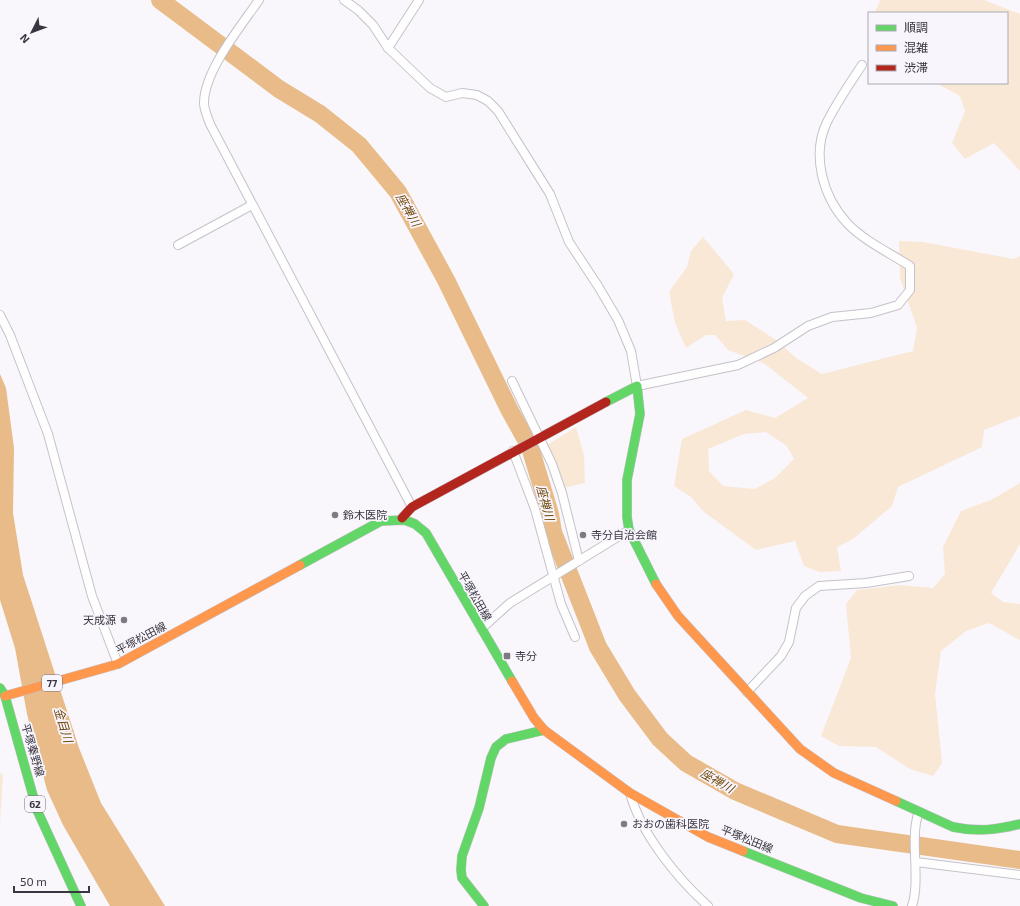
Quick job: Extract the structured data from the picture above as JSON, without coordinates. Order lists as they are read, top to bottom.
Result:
{
  "streets": {
    "main road": [
      "平塚松田線",
      "77",
      "平塚秦野線",
      "62"
    ]
  },
  "crossings": [
    ["平塚松田線", "平塚秦野線"]
  ],
  "water": ["座禅川", "金目川"],
  "places": {
    "other": [
      "鈴木医院",
      "寺分自治会館",
      "天成源",
      "おおの歯科医院"
    ],
    "transit": ["寺分"]
  },
  "legend": ["順調", "混雑", "渋滞"],
  "scale_bar": "50 m",
  "north": "bottom left"
}
